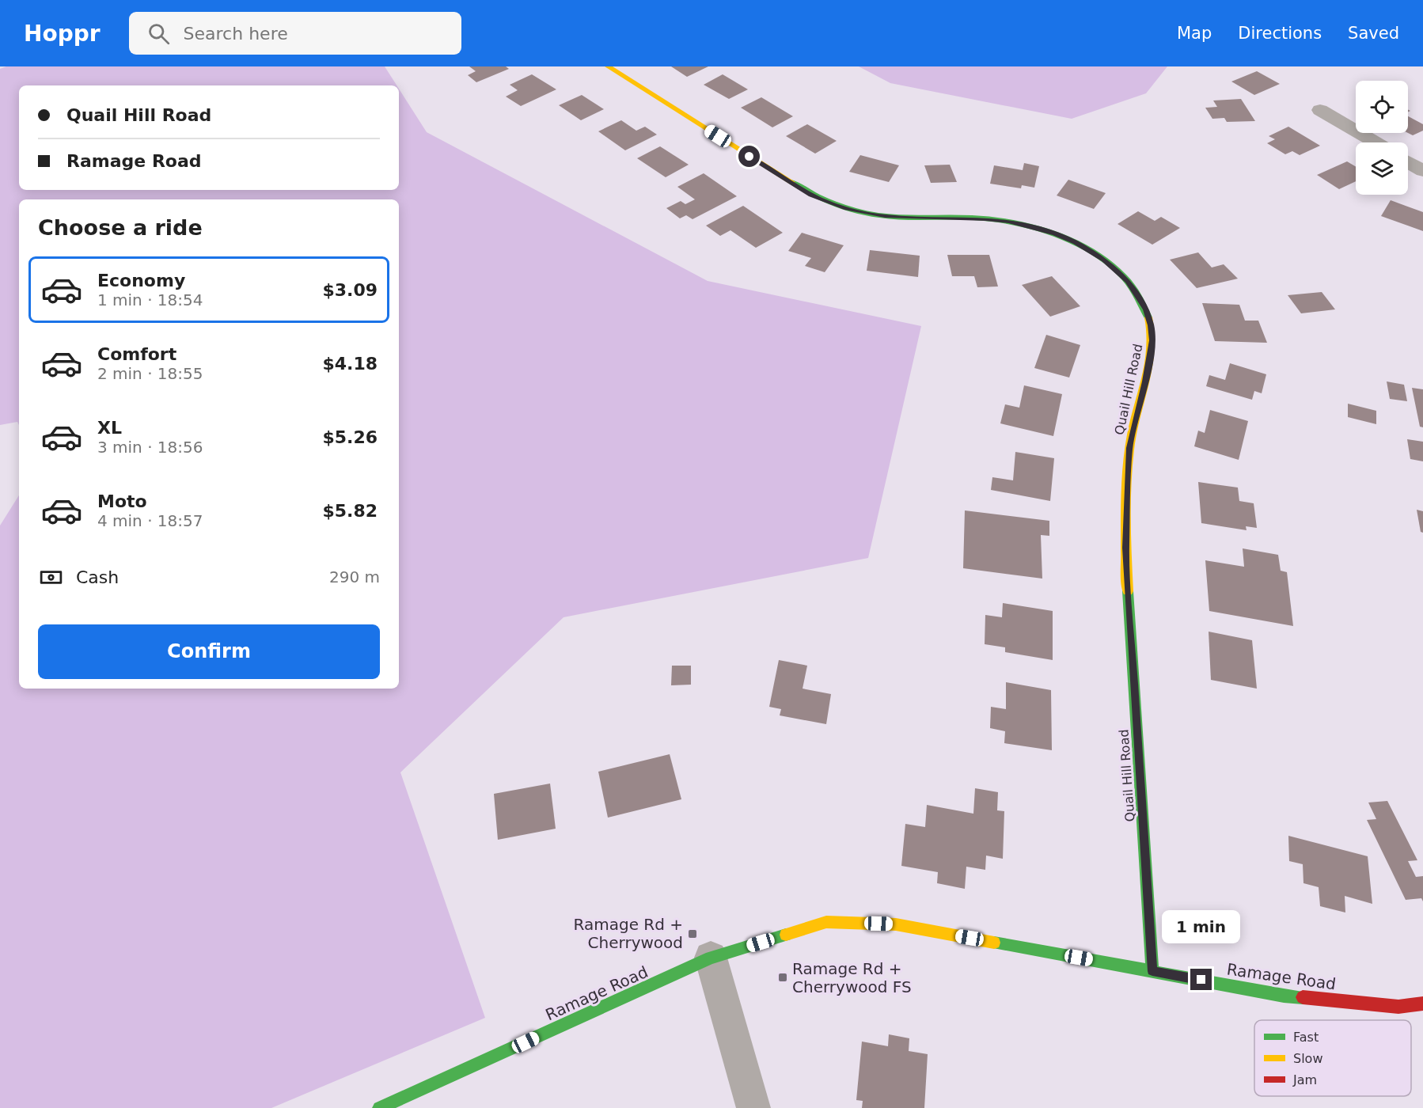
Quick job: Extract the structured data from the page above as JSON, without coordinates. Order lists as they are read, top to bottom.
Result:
{
  "streets": {
    "street": ["Quail Hill Road", "Ramage Road"]
  },
  "crossings": [
    ["Quail Hill Road", "Ramage Road"]
  ],
  "places": {
    "transit": ["Ramage Rd + Cherrywood", "Ramage Rd + Cherrywood FS"]
  },
  "legend": ["Fast", "Slow", "Jam"],
  "page": {
    "header": "Hoppr",
    "search": "Search here",
    "nav": ["Map", "Directions", "Saved"],
    "banner": ["Quail Hill Road", "Ramage Road"],
    "heading": "Choose a ride",
    "list": [
      {
        "name": "Economy",
        "note": "1 min · 18:54",
        "value": "$3.09"
      },
      {
        "name": "Comfort",
        "note": "2 min · 18:55",
        "value": "$4.18"
      },
      {
        "name": "XL",
        "note": "3 min · 18:56",
        "value": "$5.26"
      },
      {
        "name": "Moto",
        "note": "4 min · 18:57",
        "value": "$5.82"
      }
    ],
    "pay": ["Cash", "290 m"],
    "buttons": "Confirm",
    "bubble": "1 min"
  }
}
